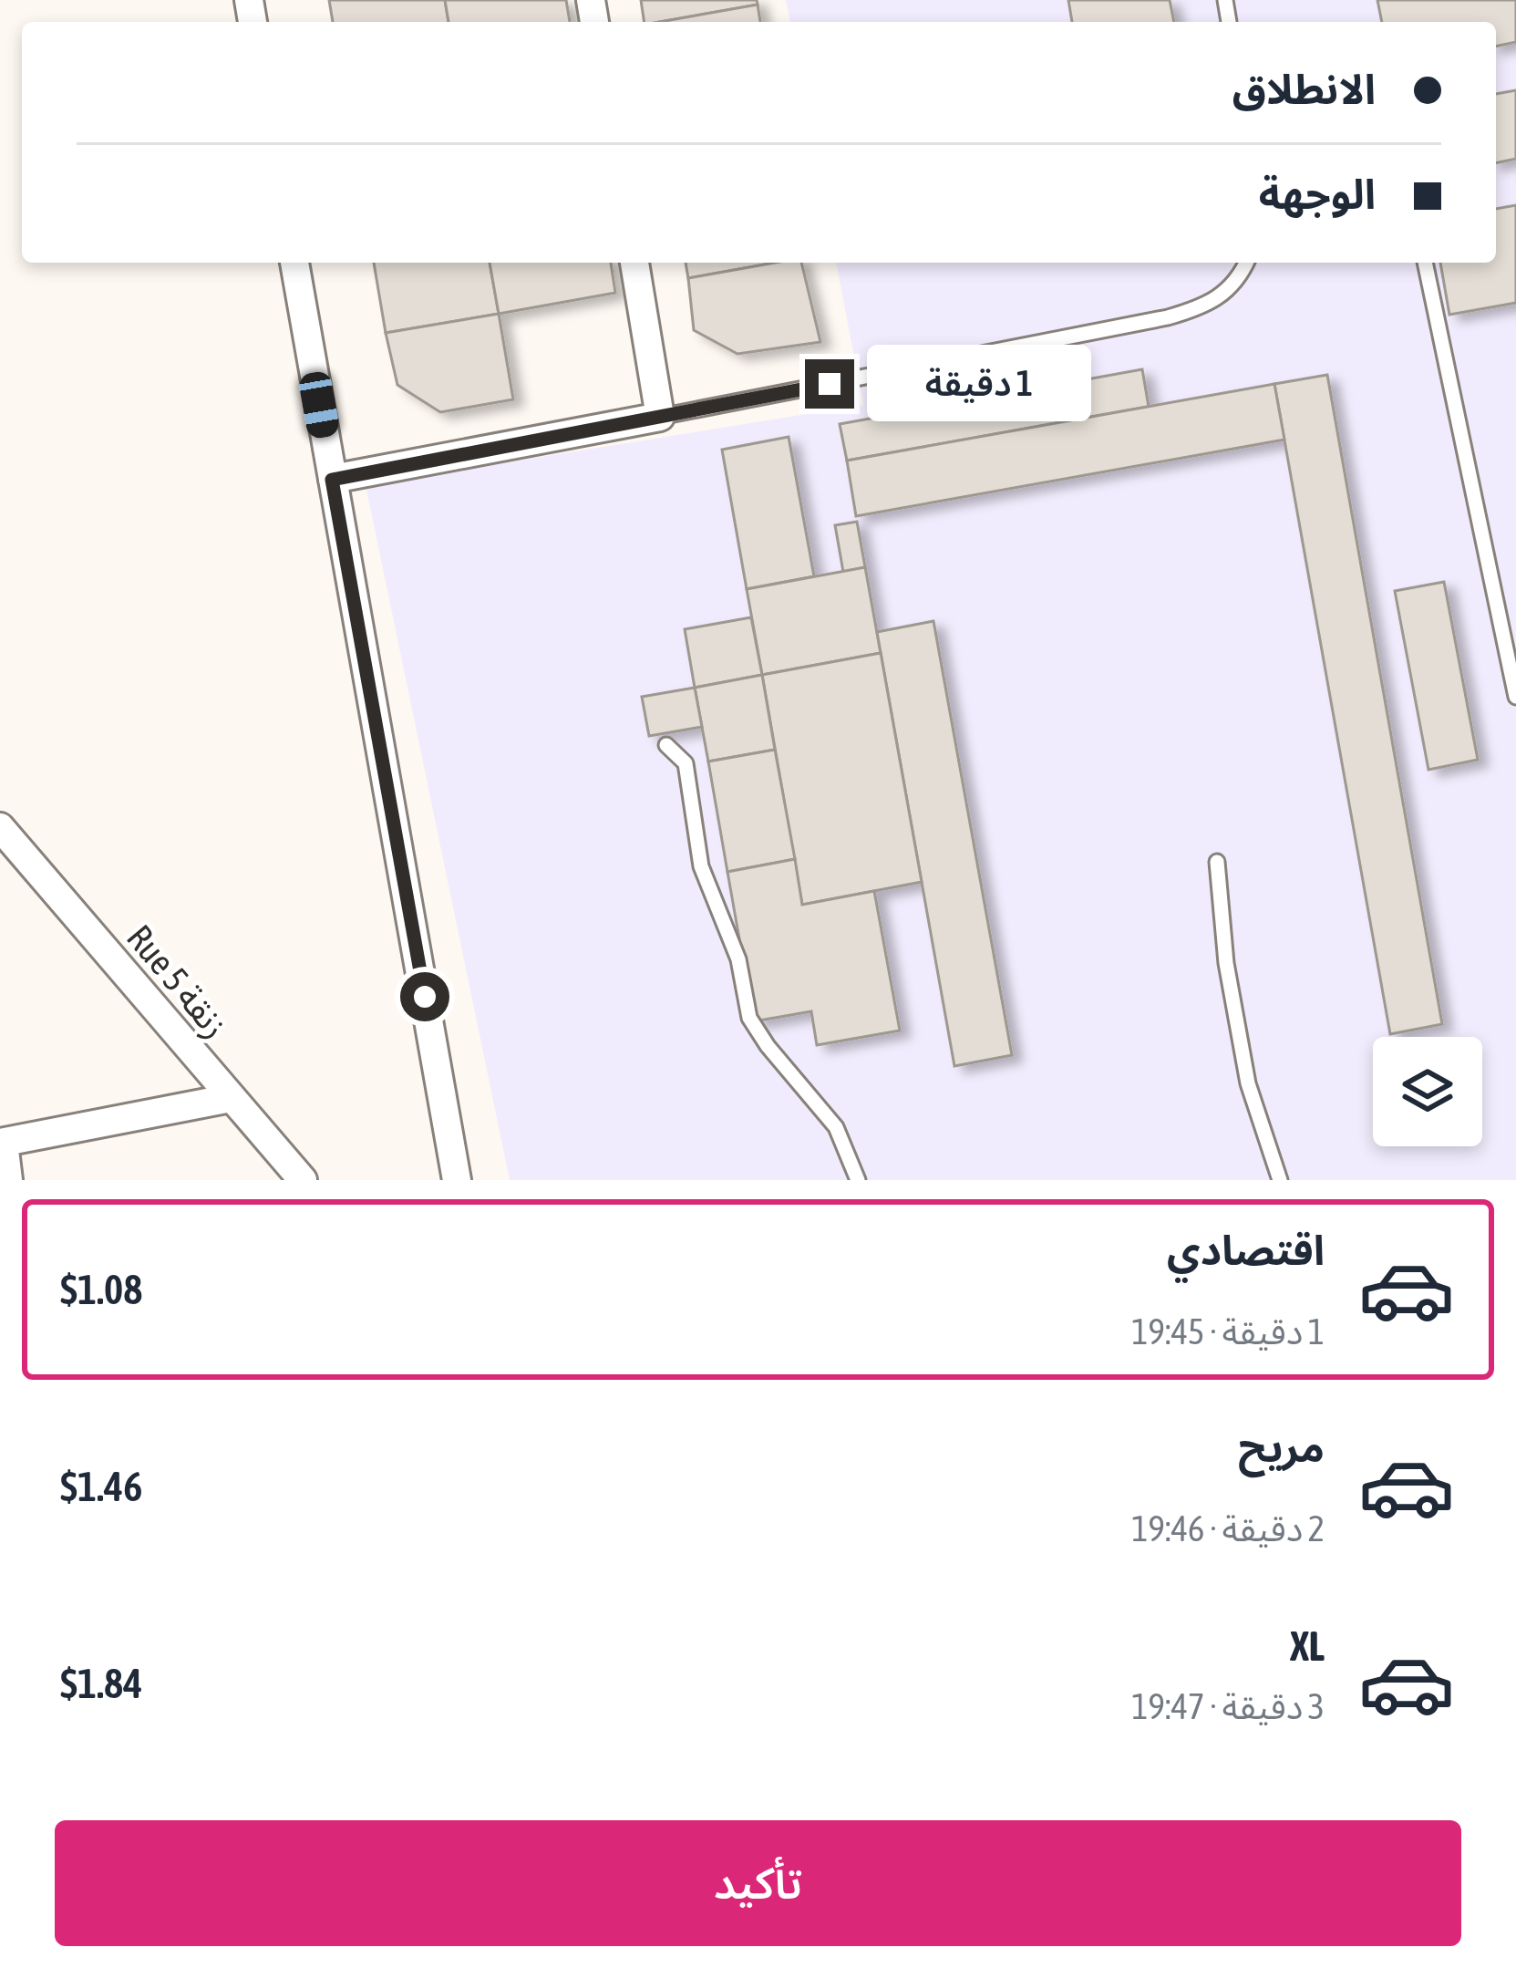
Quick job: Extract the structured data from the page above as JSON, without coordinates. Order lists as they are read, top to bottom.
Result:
{
  "streets": {
    "street": ["Rue 5 زنقة"]
  },
  "page": {
    "banner": ["الانطلاق", "الوجهة"],
    "bubble": "1 دقيقة",
    "list": [
      {
        "name": "اقتصادي",
        "note": "1 دقيقة · 19:45",
        "value": "$1.08"
      },
      {
        "name": "مريح",
        "note": "2 دقيقة · 19:46",
        "value": "$1.46"
      },
      {
        "name": "XL",
        "note": "3 دقيقة · 19:47",
        "value": "$1.84"
      }
    ],
    "buttons": "تأكيد"
  }
}
